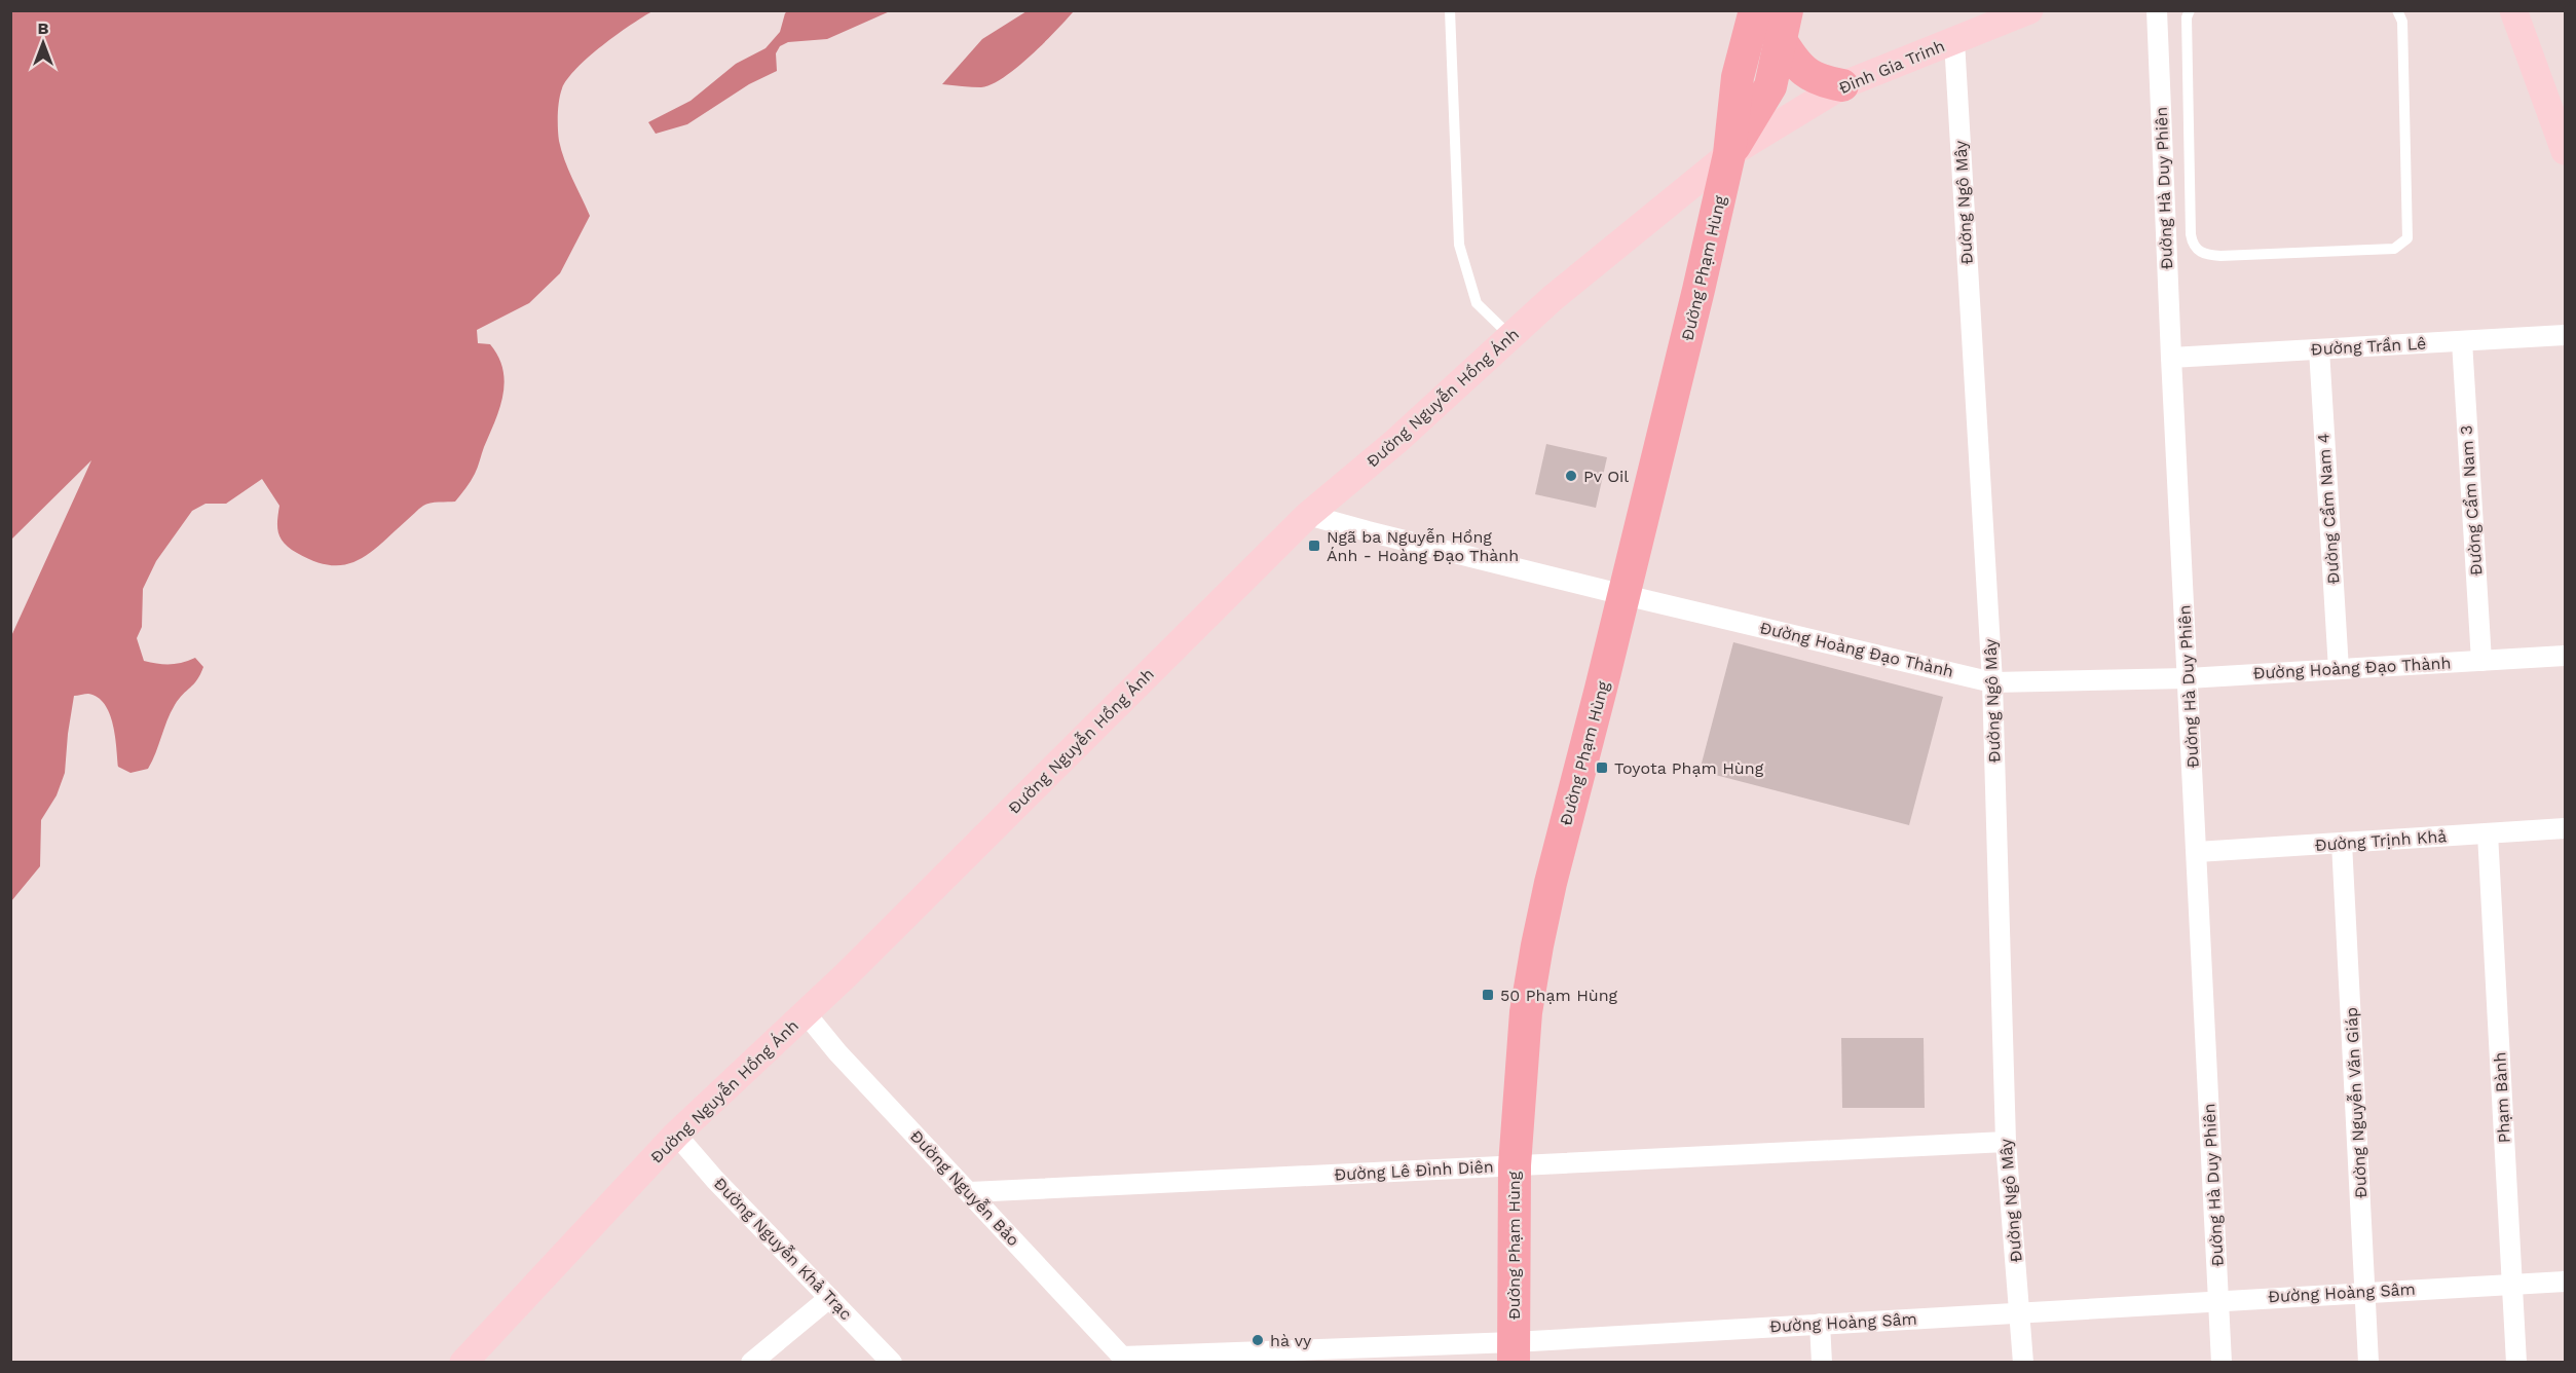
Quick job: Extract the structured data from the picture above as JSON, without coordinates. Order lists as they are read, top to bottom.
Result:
{
  "streets": {
    "main road": ["Đường Phạm Hùng"],
    "street": [
      "Đinh Gia Trinh",
      "Đường Hà Duy Phiên",
      "Đường Ngô Mây",
      "Đường Trần Lê",
      "Đường Nguyễn Hồng Ánh",
      "Đường Cẩm Nam 3",
      "Đường Cẩm Nam 4",
      "Đường Hoàng Đạo Thành",
      "Đường Trịnh Khả",
      "Phạm Bành",
      "Đường Nguyễn Văn Giáp",
      "Đường Lê Đình Diên",
      "Đường Nguyễn Bảo",
      "Đường Nguyễn Khả Trạc",
      "Đường Hoàng Sâm"
    ]
  },
  "crossings": [
    ["Đinh Gia Trinh", "Đường Ngô Mây"],
    ["Đinh Gia Trinh", "Đường Phạm Hùng"],
    ["Đinh Gia Trinh", "Đường Nguyễn Hồng Ánh"],
    ["Đường Hà Duy Phiên", "Đường Trần Lê"],
    ["Đường Hà Duy Phiên", "Đường Hoàng Đạo Thành"],
    ["Đường Hà Duy Phiên", "Đường Trịnh Khả"],
    ["Đường Hà Duy Phiên", "Đường Hoàng Sâm"],
    ["Đường Ngô Mây", "Đường Hoàng Đạo Thành"],
    ["Đường Ngô Mây", "Đường Lê Đình Diên"],
    ["Đường Ngô Mây", "Đường Hoàng Sâm"],
    ["Đường Phạm Hùng", "Đường Nguyễn Hồng Ánh"],
    ["Đường Phạm Hùng", "Đường Hoàng Đạo Thành"],
    ["Đường Phạm Hùng", "Đường Lê Đình Diên"],
    ["Đường Phạm Hùng", "Đường Hoàng Sâm"],
    ["Đường Trần Lê", "Đường Cẩm Nam 3"],
    ["Đường Trần Lê", "Đường Cẩm Nam 4"],
    ["Đường Nguyễn Hồng Ánh", "Đường Hoàng Đạo Thành"],
    ["Đường Nguyễn Hồng Ánh", "Đường Nguyễn Bảo"],
    ["Đường Nguyễn Hồng Ánh", "Đường Nguyễn Khả Trạc"],
    ["Đường Cẩm Nam 3", "Đường Hoàng Đạo Thành"],
    ["Đường Cẩm Nam 4", "Đường Hoàng Đạo Thành"],
    ["Đường Trịnh Khả", "Phạm Bành"],
    ["Đường Trịnh Khả", "Đường Nguyễn Văn Giáp"],
    ["Phạm Bành", "Đường Hoàng Sâm"],
    ["Đường Nguyễn Văn Giáp", "Đường Hoàng Sâm"],
    ["Đường Lê Đình Diên", "Đường Nguyễn Bảo"],
    ["Đường Nguyễn Bảo", "Đường Hoàng Sâm"]
  ],
  "places": {
    "other": ["Pv Oil", "hà vy"],
    "transit": ["Ngã ba Nguyễn Hồng Ánh - Hoàng Đạo Thành", "Toyota Phạm Hùng", "50 Phạm Hùng"]
  },
  "north": "top"
}
